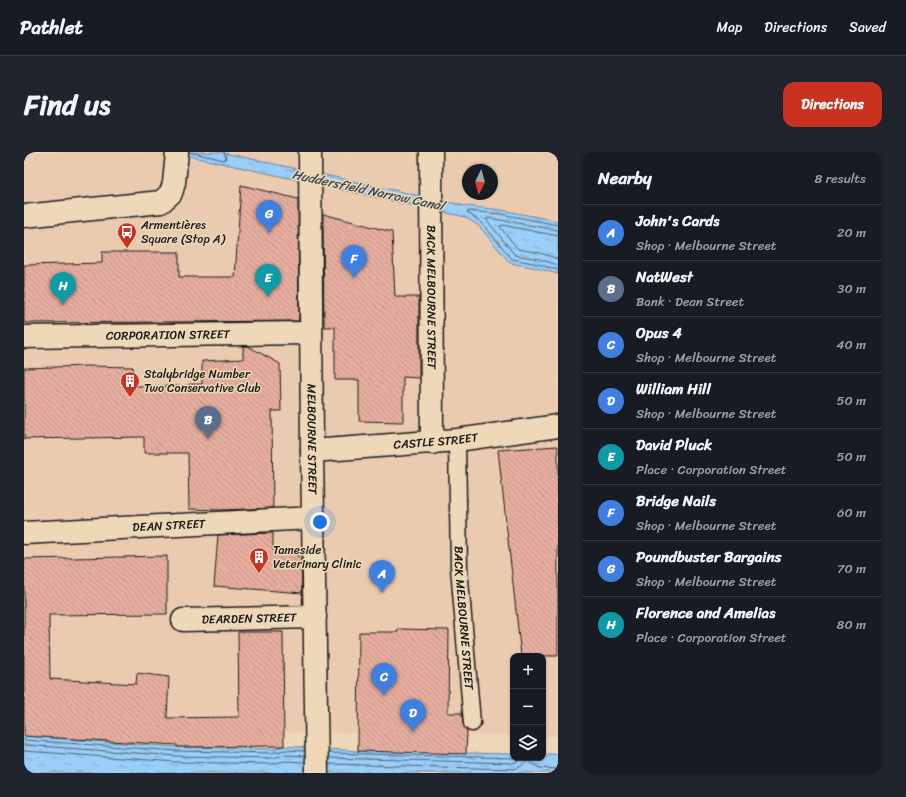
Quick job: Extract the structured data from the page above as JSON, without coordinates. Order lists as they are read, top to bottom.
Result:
{
  "streets": {
    "street": [
      "BACK MELBOURNE STREET",
      "CORPORATION STREET",
      "MELBOURNE STREET",
      "CASTLE STREET",
      "DEAN STREET",
      "DEARDEN STREET"
    ]
  },
  "crossings": [
    ["BACK MELBOURNE STREET", "CASTLE STREET"],
    ["CORPORATION STREET", "MELBOURNE STREET"],
    ["MELBOURNE STREET", "CASTLE STREET"],
    ["MELBOURNE STREET", "DEAN STREET"],
    ["MELBOURNE STREET", "DEARDEN STREET"]
  ],
  "water": ["Huddersfield Narrow Canal"],
  "places": {
    "bus stop": ["Armentières Square (Stop A)"],
    "building": ["Stalybridge Number Two Conservative Club", "Tameside Veterinary Clinic"]
  },
  "north": "bottom",
  "page": {
    "header": "Pathlet",
    "nav": ["Map", "Directions", "Saved"],
    "title": "Find us",
    "buttons": "Directions",
    "heading": ["Nearby", "8 results"],
    "pins": [
      "G",
      "F",
      "E",
      "H",
      "B",
      "A",
      "C",
      "D"
    ],
    "list": [
      {
        "mark": "A",
        "name": "John's Cards",
        "note": "Shop · Melbourne Street",
        "value": "20 m"
      },
      {
        "mark": "B",
        "name": "NatWest",
        "note": "Bank · Dean Street",
        "value": "30 m"
      },
      {
        "mark": "C",
        "name": "Opus 4",
        "note": "Shop · Melbourne Street",
        "value": "40 m"
      },
      {
        "mark": "D",
        "name": "William Hill",
        "note": "Shop · Melbourne Street",
        "value": "50 m"
      },
      {
        "mark": "E",
        "name": "David Pluck",
        "note": "Place · Corporation Street",
        "value": "50 m"
      },
      {
        "mark": "F",
        "name": "Bridge Nails",
        "note": "Shop · Melbourne Street",
        "value": "60 m"
      },
      {
        "mark": "G",
        "name": "Poundbuster Bargains",
        "note": "Shop · Melbourne Street",
        "value": "70 m"
      },
      {
        "mark": "H",
        "name": "Florence and Amelias",
        "note": "Place · Corporation Street",
        "value": "80 m"
      }
    ],
    "map_buttons": ["+", "−"]
  }
}
